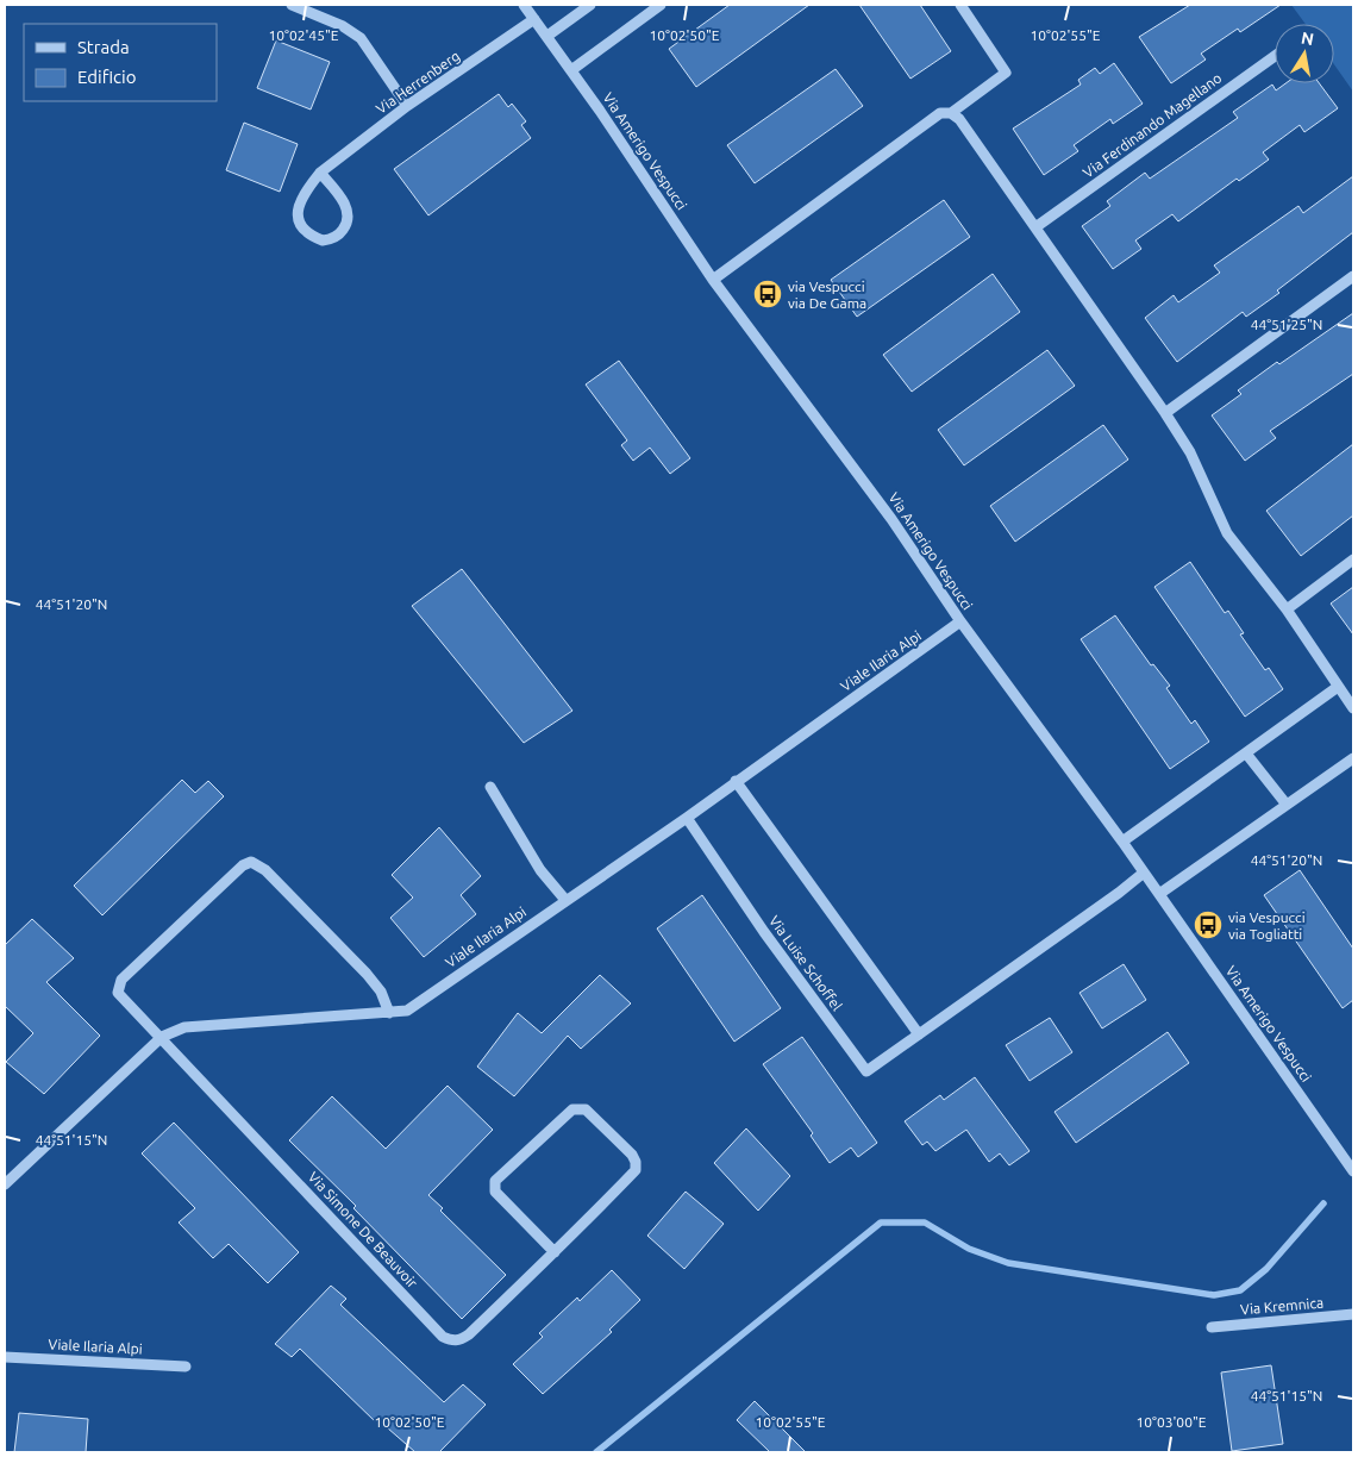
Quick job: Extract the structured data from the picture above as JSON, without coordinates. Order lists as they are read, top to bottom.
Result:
{
  "streets": {
    "street": [
      "Via Herrenberg",
      "Via Ferdinando Magellano",
      "Via Amerigo Vespucci",
      "Viale Ilaria Alpi",
      "Via Luise Schoffel",
      "Via Simone De Beauvoir",
      "Via Kremnica"
    ]
  },
  "crossings": [
    ["Via Herrenberg", "Via Amerigo Vespucci"],
    ["Via Amerigo Vespucci", "Viale Ilaria Alpi"],
    ["Via Amerigo Vespucci", "Via Luise Schoffel"],
    ["Viale Ilaria Alpi", "Via Luise Schoffel"],
    ["Viale Ilaria Alpi", "Via Simone De Beauvoir"]
  ],
  "places": {
    "bus stop": ["via Vespucci via De Gama", "via Vespucci via Togliatti"]
  },
  "legend": ["Strada", "Edificio"],
  "north": "top",
  "coordinates": [
    "10°02'45\"E",
    "10°02'50\"E",
    "10°02'55\"E",
    "44°51'25\"N",
    "44°51'20\"N",
    "44°51'15\"N",
    "10°03'00\"E"
  ]
}
